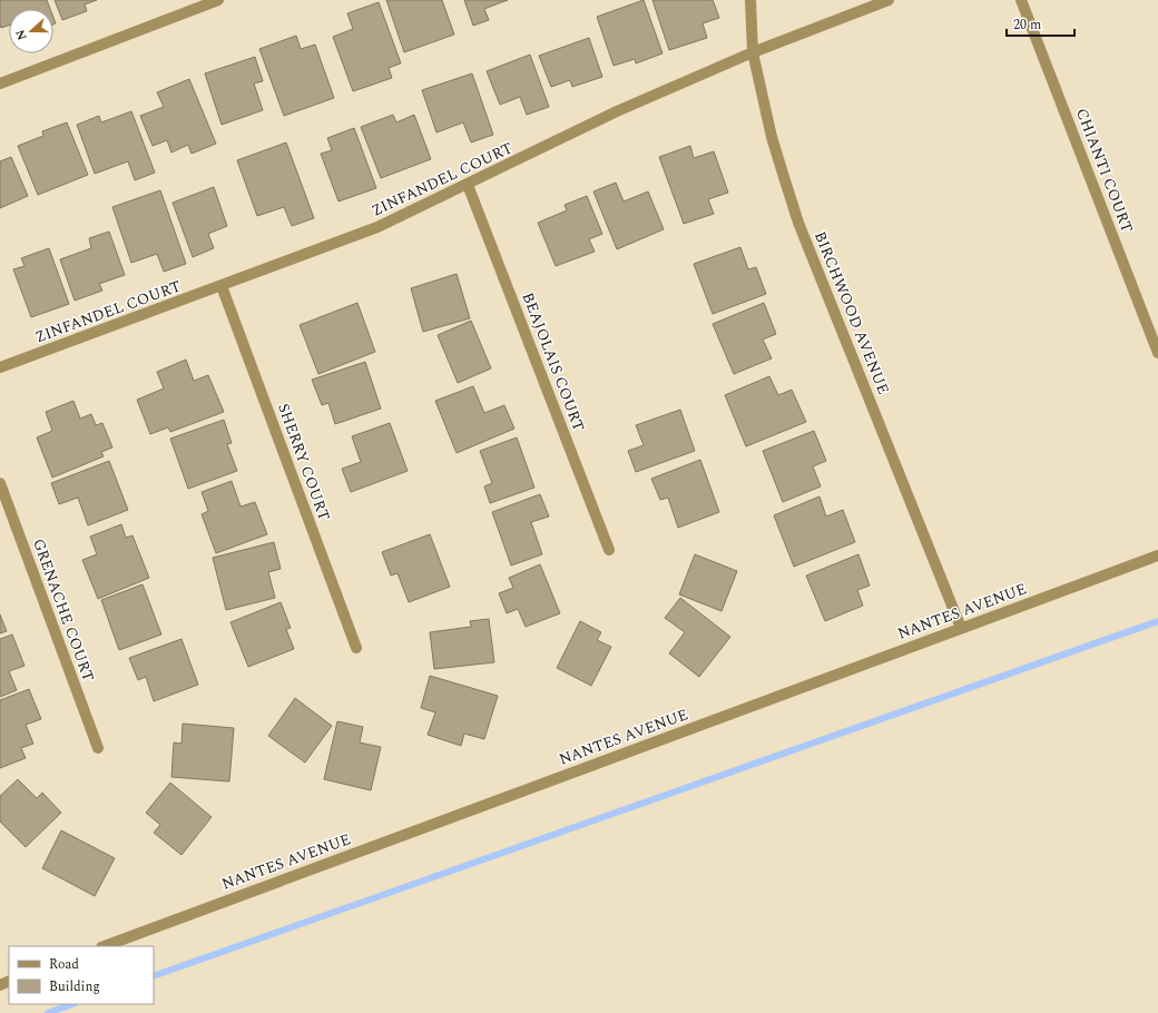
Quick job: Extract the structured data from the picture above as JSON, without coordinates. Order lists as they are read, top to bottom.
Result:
{
  "streets": {
    "street": [
      "CHIANTI COURT",
      "ZINFANDEL COURT",
      "BIRCHWOOD AVENUE",
      "BEAJOLAIS COURT",
      "SHERRY COURT",
      "GRENACHE COURT",
      "NANTES AVENUE"
    ]
  },
  "crossings": [
    ["ZINFANDEL COURT", "BIRCHWOOD AVENUE"],
    ["ZINFANDEL COURT", "BEAJOLAIS COURT"],
    ["ZINFANDEL COURT", "SHERRY COURT"],
    ["BIRCHWOOD AVENUE", "NANTES AVENUE"]
  ],
  "legend": ["Road", "Building"],
  "scale_bar": "20 m",
  "north": "left"
}
